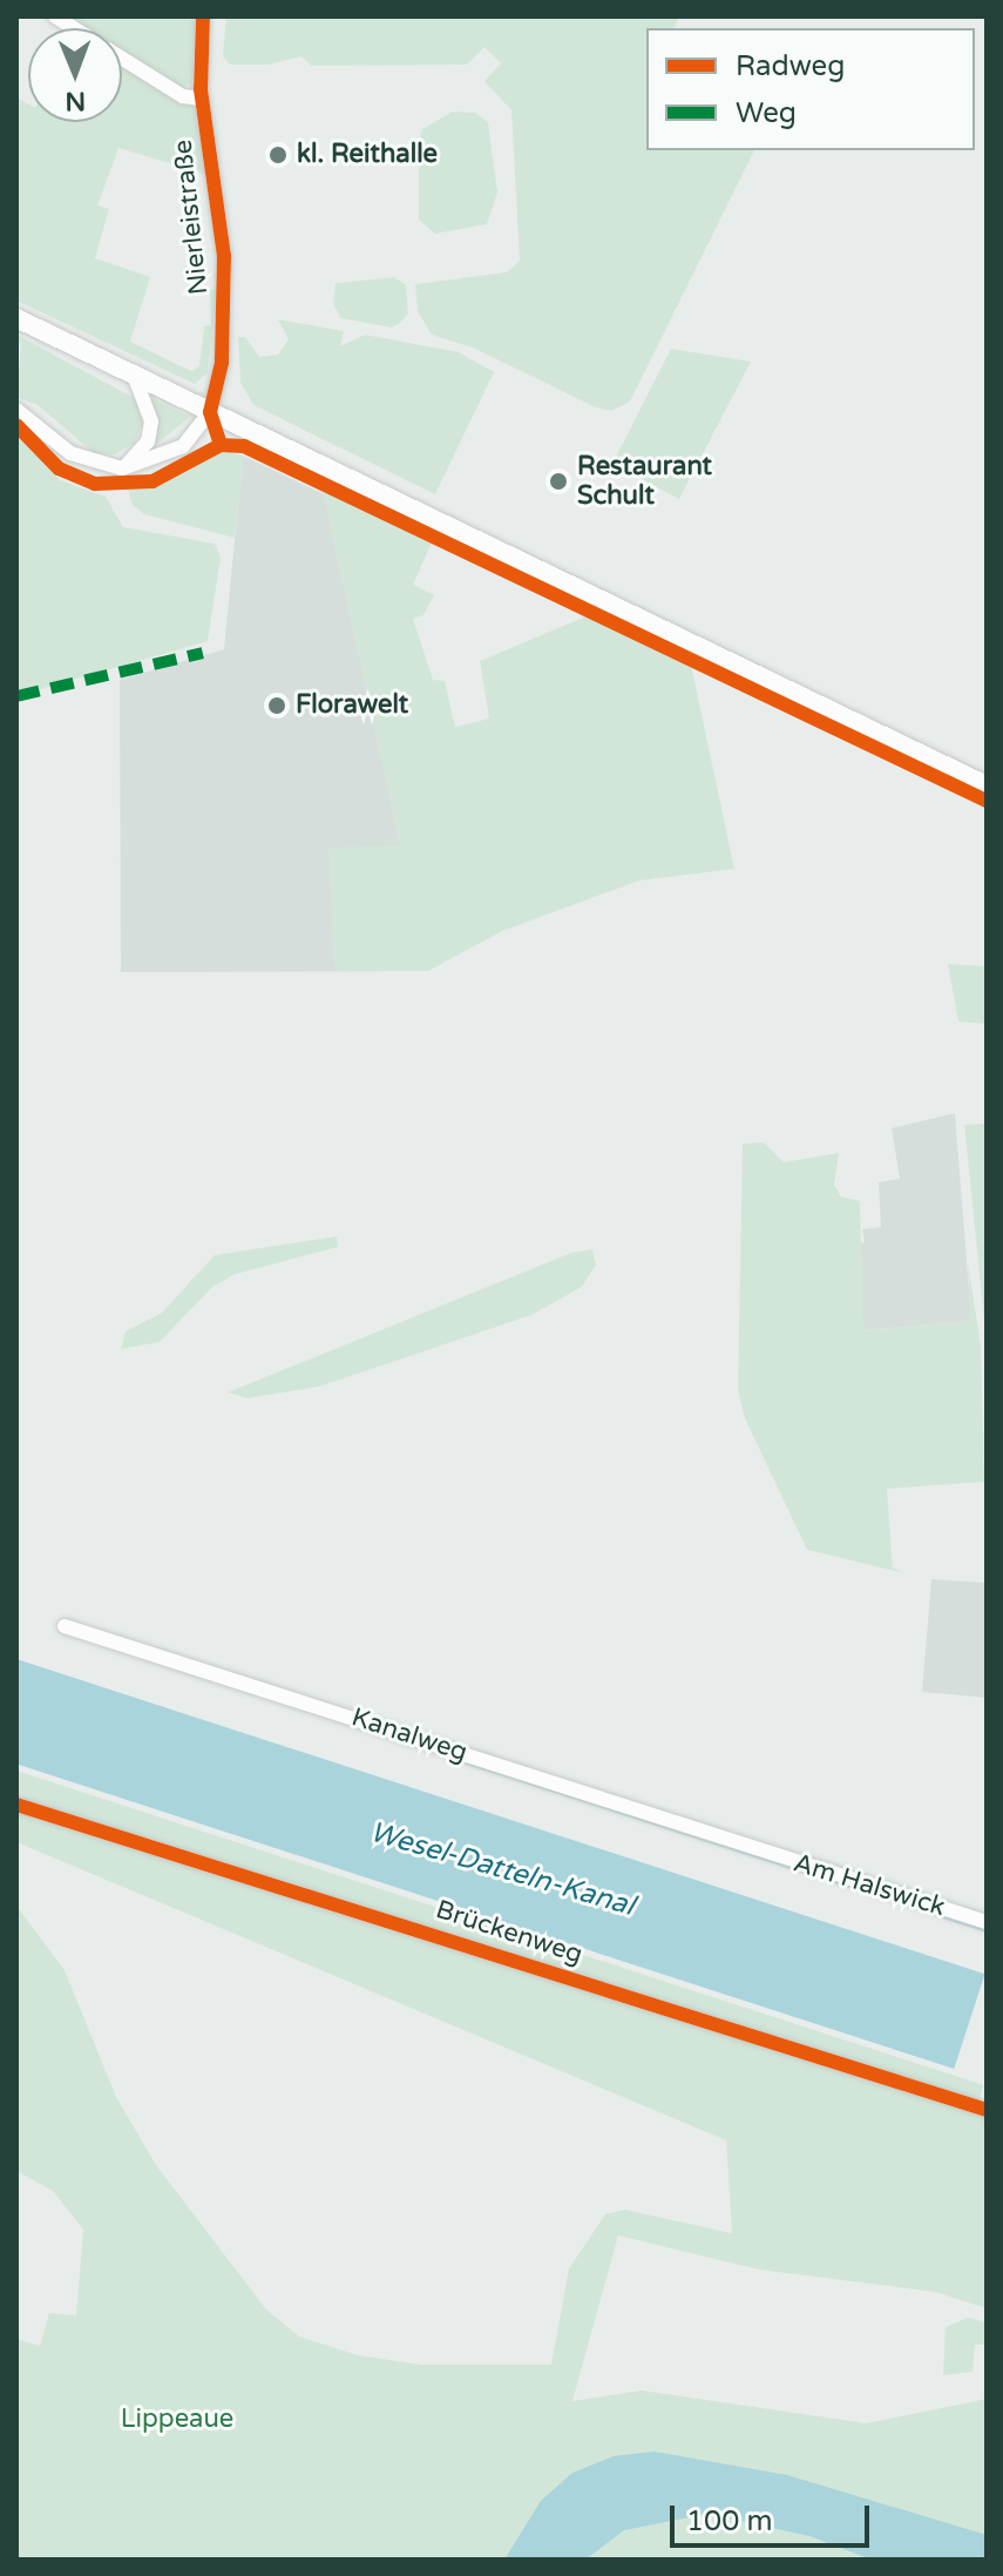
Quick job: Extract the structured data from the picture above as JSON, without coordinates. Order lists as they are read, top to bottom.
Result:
{
  "streets": {
    "street": [
      "Nierleistraße",
      "Kanalweg",
      "Am Halswick",
      "Brückenweg"
    ]
  },
  "crossings": [
    ["Kanalweg", "Am Halswick"]
  ],
  "water": ["Wesel-Datteln-Kanal"],
  "parks": ["Lippeaue"],
  "places": ["kl. Reithalle", "Restaurant Schult", "Florawelt"],
  "legend": ["Radweg", "Weg"],
  "scale_bar": "100 m",
  "north": "bottom"
}
